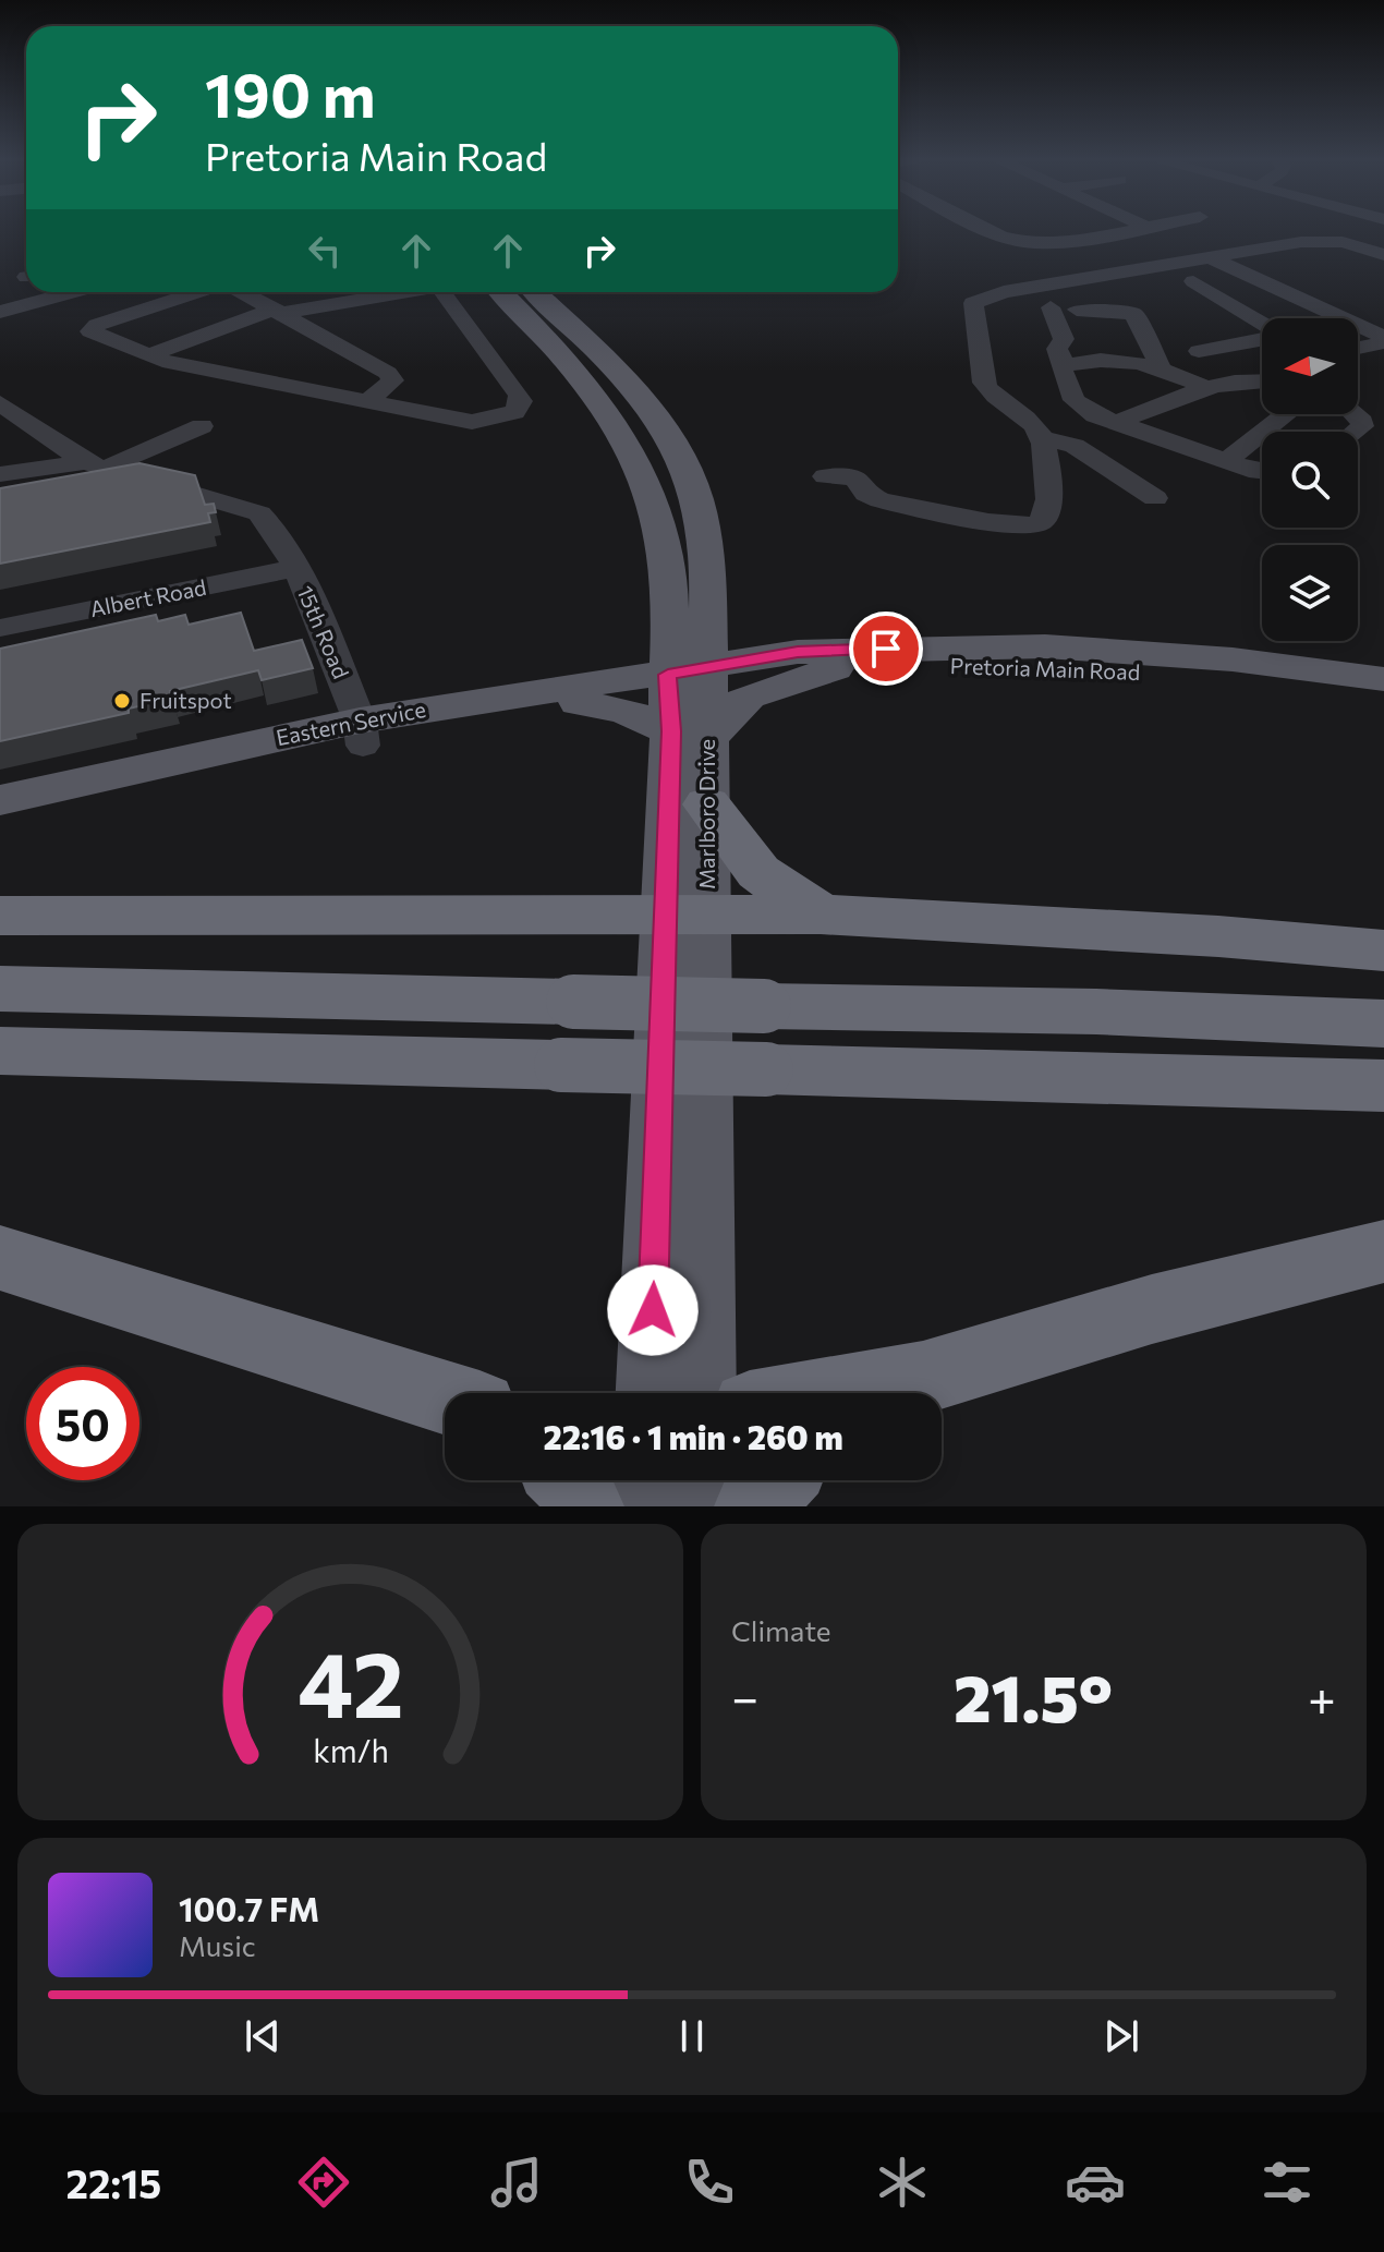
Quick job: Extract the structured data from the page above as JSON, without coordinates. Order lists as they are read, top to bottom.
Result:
{
  "streets": {
    "main road": ["Pretoria Main Road", "Eastern Service", "Marlboro Drive"],
    "street": ["Albert Road", "15th Road"]
  },
  "crossings": [
    ["Albert Road", "15th Road"],
    ["15th Road", "Eastern Service"],
    ["Pretoria Main Road", "Eastern Service"],
    ["Pretoria Main Road", "Marlboro Drive"],
    ["Eastern Service", "Marlboro Drive"]
  ],
  "places": ["Fruitspot"],
  "north": "left",
  "page": {
    "turn": ["190 m", "Pretoria Main Road"],
    "limit": "50",
    "trip": "22:16 · 1 min · 260 m",
    "tile": "Climate",
    "heat": ["−", "21.5°", "+"],
    "song": ["100.7 FM", "Music"],
    "tabs": "22:15",
    "gauge": ["42", "km/h"]
  }
}
